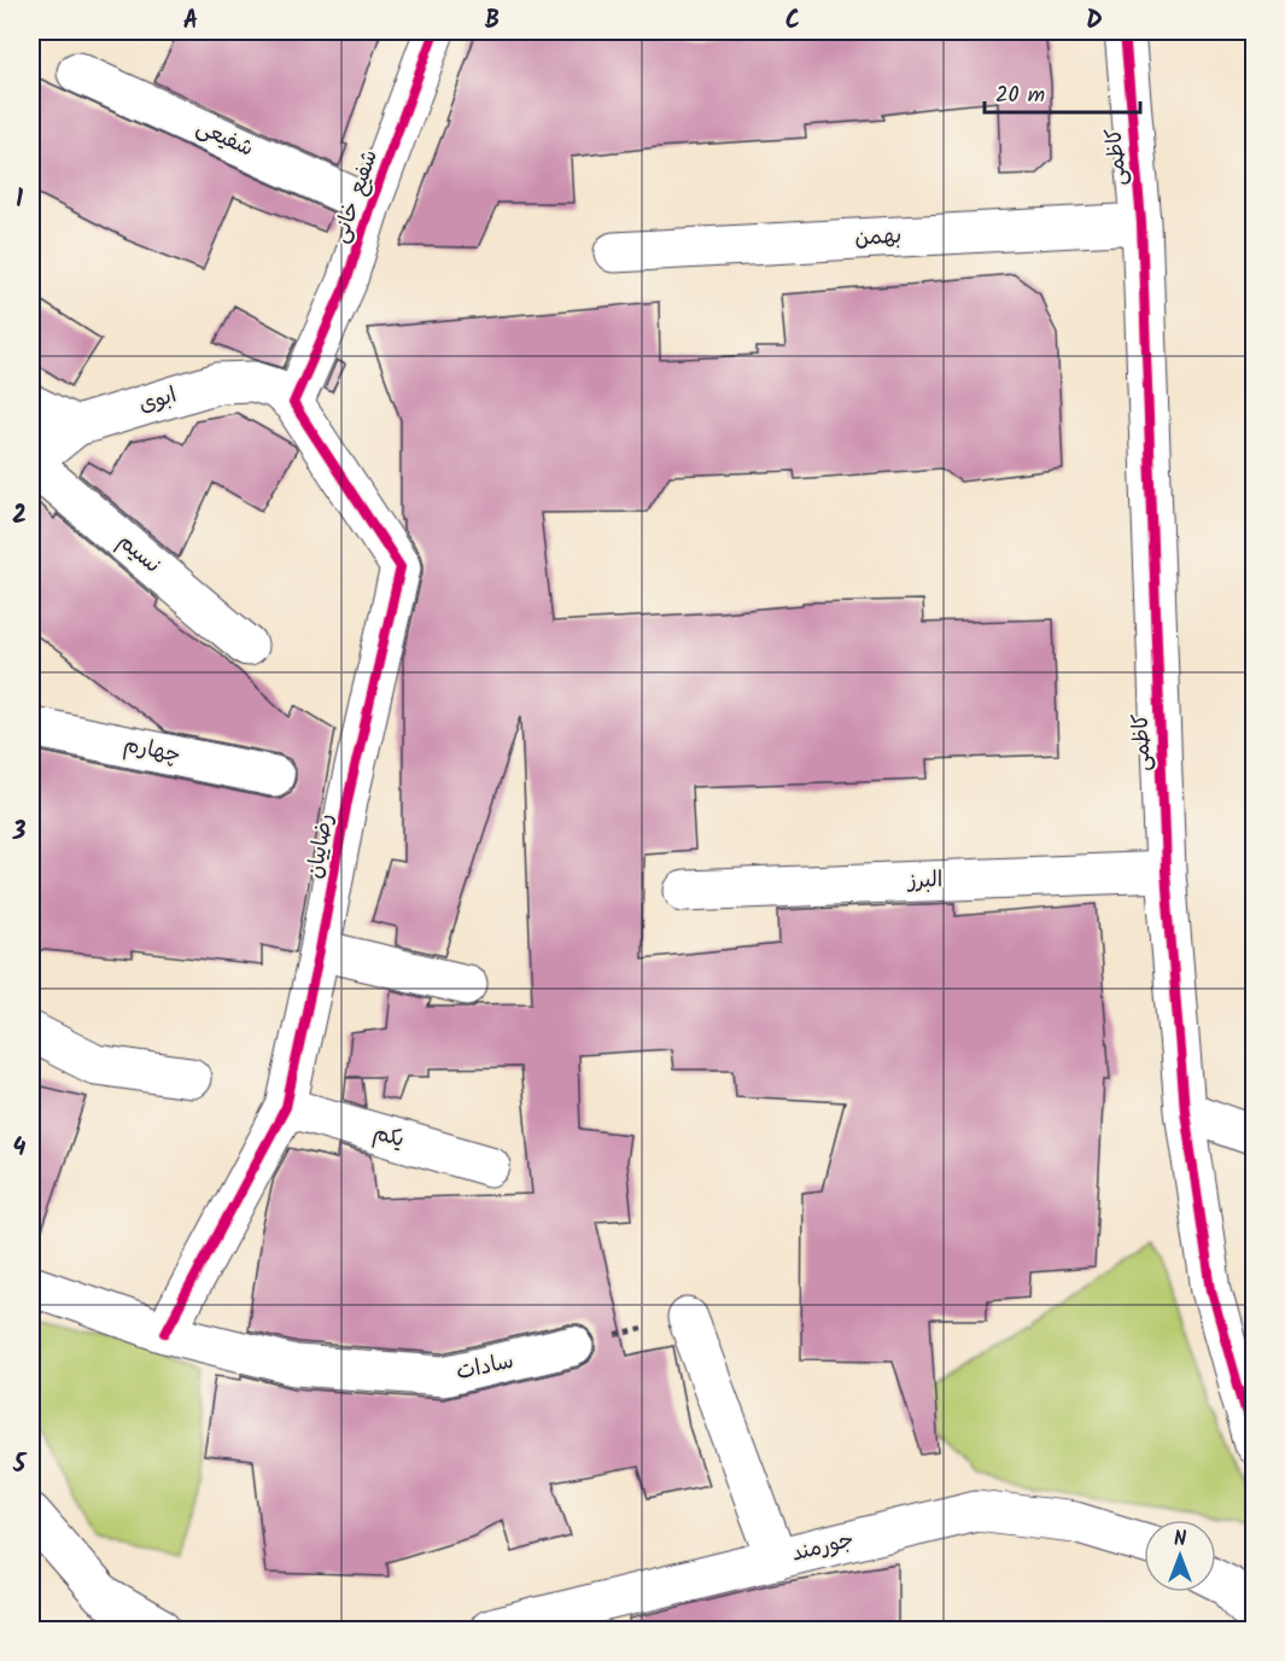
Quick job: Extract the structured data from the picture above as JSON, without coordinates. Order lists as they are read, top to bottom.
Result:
{
  "streets": {
    "street": [
      "شفیعی",
      "کاظمی",
      "شفیع خانی",
      "بهمن",
      "ابوی",
      "نسیم",
      "چهارم",
      "رضاییان",
      "البرز",
      "یکم",
      "سادات",
      "جورمند"
    ]
  },
  "crossings": [
    ["شفیعی", "شفیع خانی"],
    ["کاظمی", "بهمن"],
    ["کاظمی", "البرز"],
    ["شفیع خانی", "ابوی"],
    ["شفیع خانی", "رضاییان"],
    ["ابوی", "نسیم"],
    ["ابوی", "رضاییان"],
    ["رضاییان", "یکم"],
    ["رضاییان", "سادات"]
  ],
  "scale_bar": "20 m",
  "north": "top",
  "grid": {
    "columns": [
      "A",
      "B",
      "C",
      "D"
    ],
    "rows": [
      "1",
      "2",
      "3",
      "4",
      "5"
    ]
  }
}
